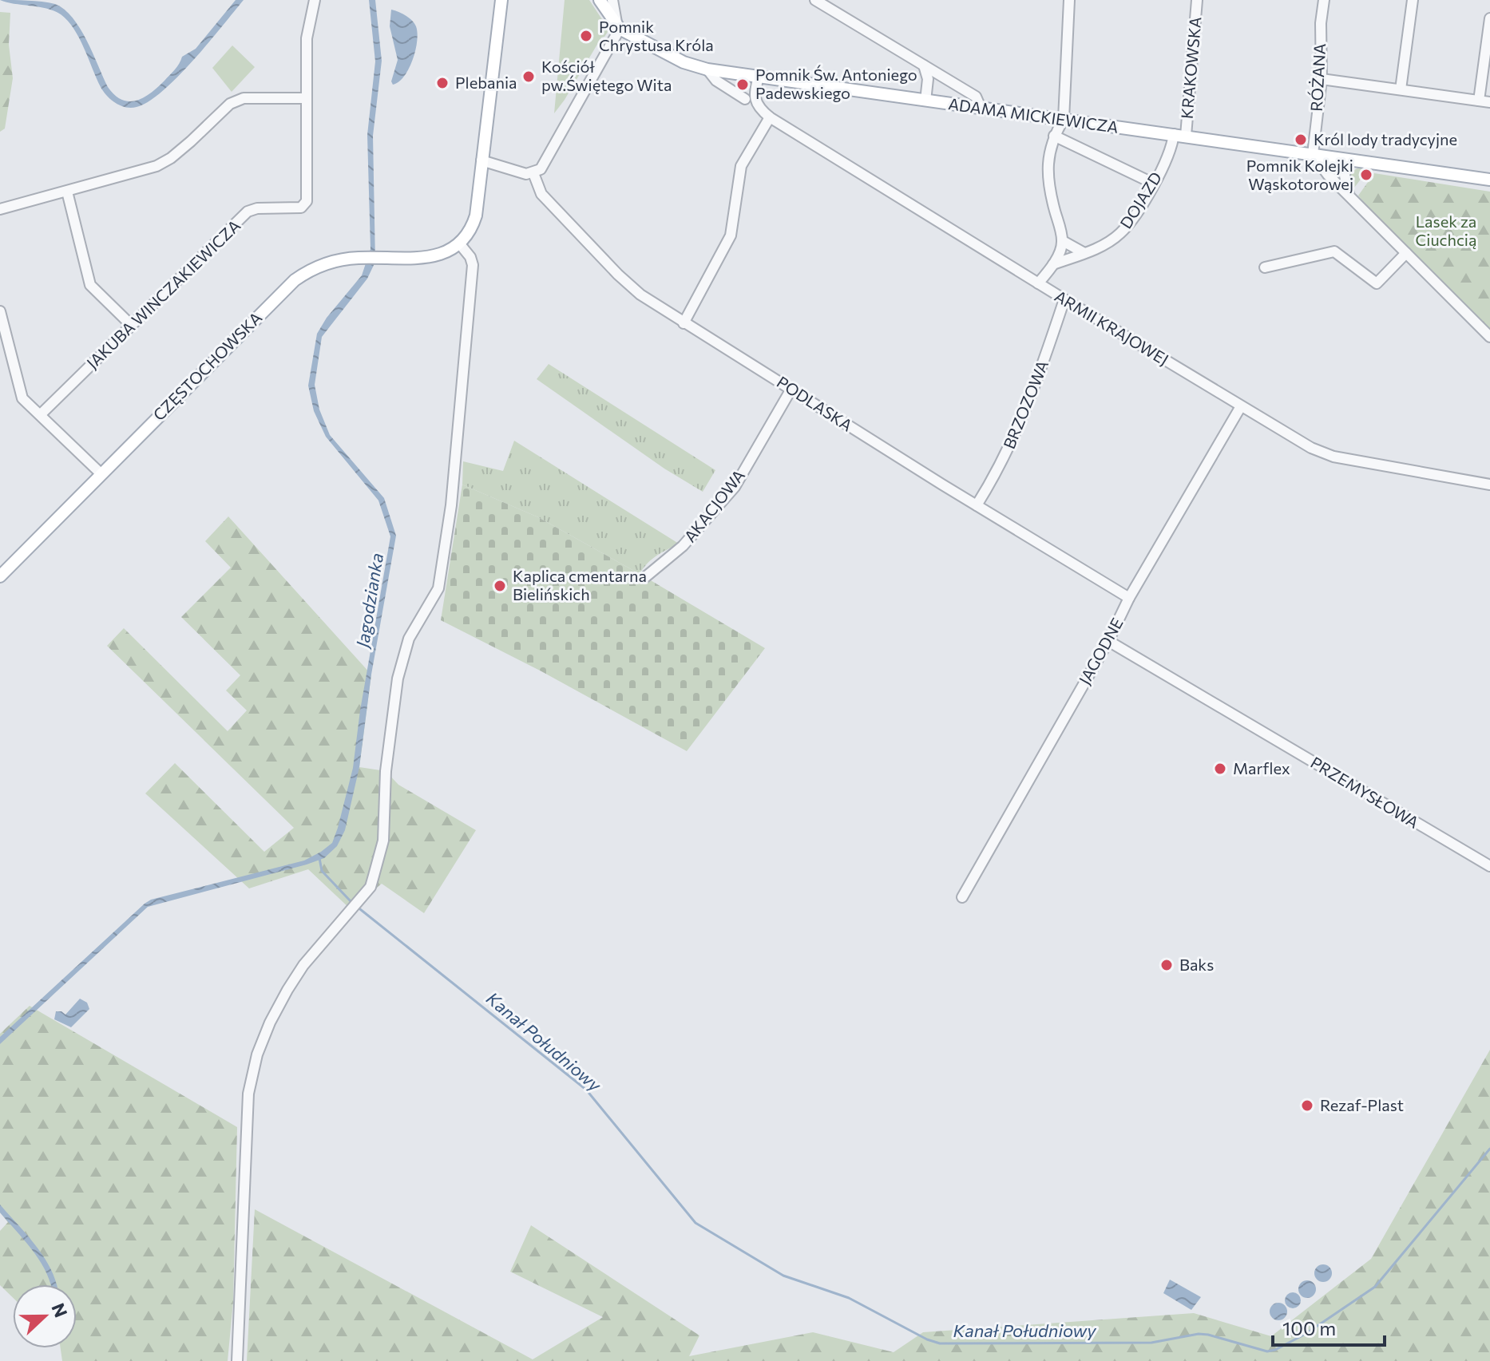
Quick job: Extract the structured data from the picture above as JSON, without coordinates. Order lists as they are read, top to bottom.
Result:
{
  "streets": {
    "main road": ["ADAMA MICKIEWICZA", "CZĘSTOCHOWSKA"],
    "street": [
      "KRAKOWSKA",
      "RÓŻANA",
      "DOJAZD",
      "JAKUBA WINCZAKIEWICZA",
      "ARMII KRAJOWEJ",
      "PODLASKA",
      "BRZOZOWA",
      "AKACJOWA",
      "JAGODNE",
      "PRZEMYSŁOWA"
    ]
  },
  "crossings": [
    ["KRAKOWSKA", "ADAMA MICKIEWICZA"],
    ["KRAKOWSKA", "DOJAZD"],
    ["RÓŻANA", "ADAMA MICKIEWICZA"],
    ["ADAMA MICKIEWICZA", "DOJAZD"],
    ["ADAMA MICKIEWICZA", "ARMII KRAJOWEJ"],
    ["ARMII KRAJOWEJ", "BRZOZOWA"],
    ["ARMII KRAJOWEJ", "JAGODNE"],
    ["PODLASKA", "BRZOZOWA"],
    ["PODLASKA", "AKACJOWA"],
    ["PODLASKA", "JAGODNE"],
    ["JAGODNE", "PRZEMYSŁOWA"]
  ],
  "water": ["Jagodzianka", "Kanał Południowy"],
  "parks": ["Lasek za Ciuchcią"],
  "places": [
    "Pomnik Chrystusa Króla",
    "Kościół pw.Świętego Wita",
    "Plebania",
    "Pomnik Św. Antoniego Padewskiego",
    "Król lody tradycyjne",
    "Pomnik Kolejki Wąskotorowej",
    "Kaplica cmentarna Bielińskich",
    "Marflex",
    "Baks",
    "Rezaf-Plast"
  ],
  "scale_bar": "100 m",
  "north": "right"
}
